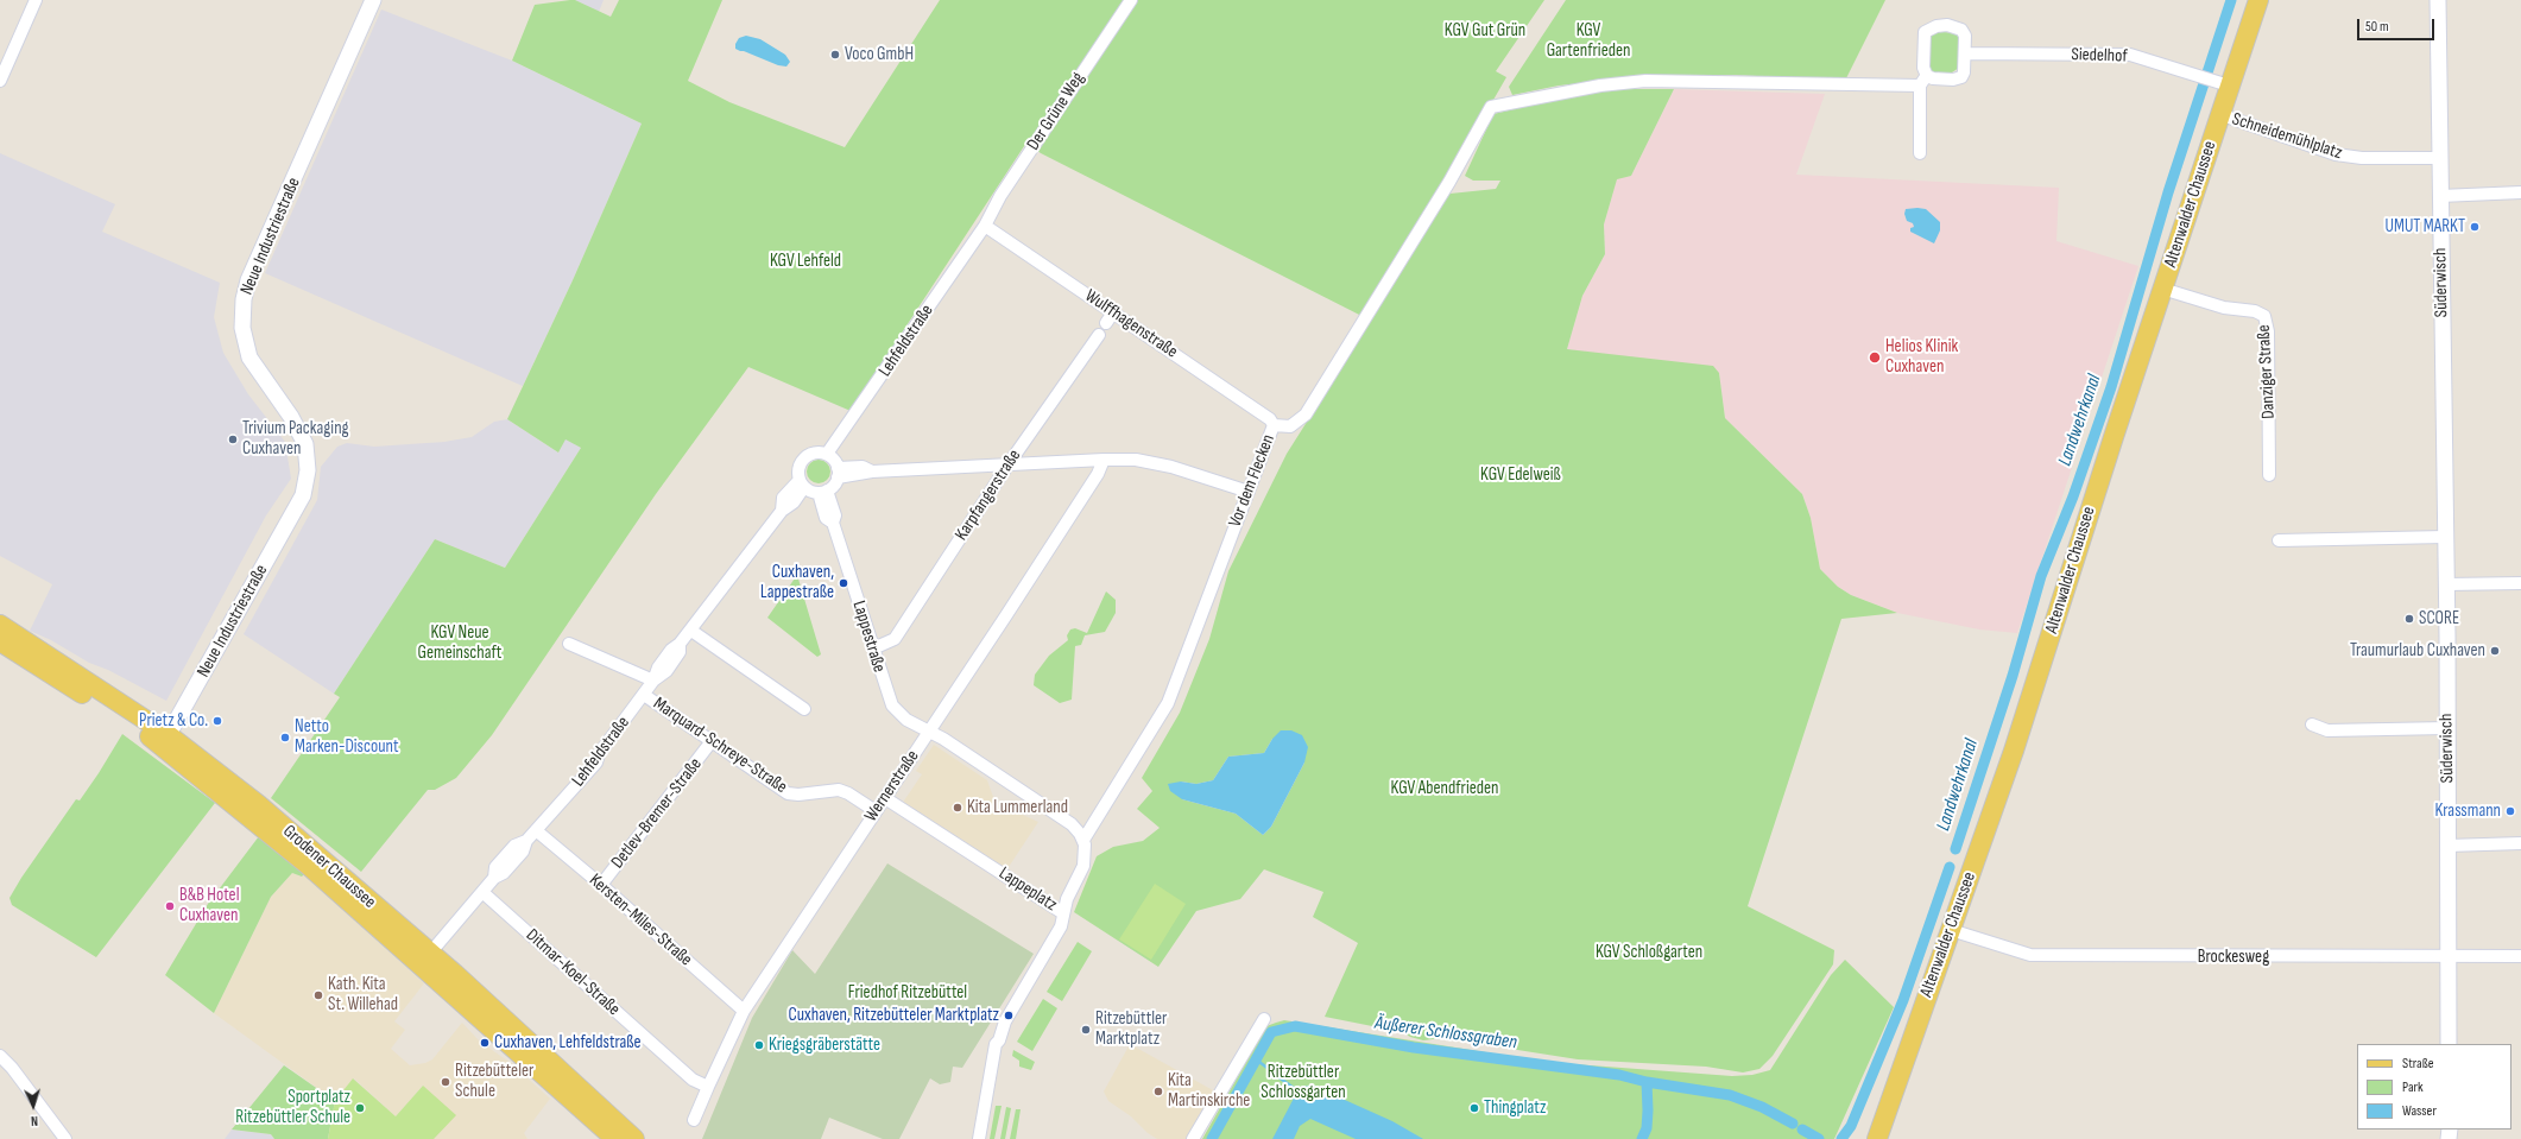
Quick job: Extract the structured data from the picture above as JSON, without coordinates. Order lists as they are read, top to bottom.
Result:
{
  "streets": {
    "main road": ["Altenwalder Chaussee", "Grodener Chaussee"],
    "street": [
      "Siedelhof",
      "Der Grüne Weg",
      "Schneidemühlplatz",
      "Neue Industriestraße",
      "Süderwisch",
      "Wulffhagenstraße",
      "Lehfeldstraße",
      "Danziger Straße",
      "Vor dem Flecken",
      "Karpfangerstraße",
      "Lappestraße",
      "Marquard-Schreye-Straße",
      "Wernerstraße",
      "Detlev-Bremer-Straße",
      "Lappeplatz",
      "Kersten-Miles-Straße",
      "Brockesweg",
      "Ditmar-Koel-Straße"
    ]
  },
  "crossings": [
    ["Siedelhof", "Altenwalder Chaussee"],
    ["Siedelhof", "Vor dem Flecken"],
    ["Der Grüne Weg", "Wulffhagenstraße"],
    ["Der Grüne Weg", "Lehfeldstraße"],
    ["Schneidemühlplatz", "Altenwalder Chaussee"],
    ["Schneidemühlplatz", "Süderwisch"],
    ["Altenwalder Chaussee", "Danziger Straße"],
    ["Altenwalder Chaussee", "Brockesweg"],
    ["Neue Industriestraße", "Grodener Chaussee"],
    ["Süderwisch", "Brockesweg"],
    ["Wulffhagenstraße", "Lehfeldstraße"],
    ["Wulffhagenstraße", "Vor dem Flecken"],
    ["Lehfeldstraße", "Lappestraße"],
    ["Lehfeldstraße", "Marquard-Schreye-Straße"],
    ["Lehfeldstraße", "Grodener Chaussee"],
    ["Lehfeldstraße", "Kersten-Miles-Straße"],
    ["Lehfeldstraße", "Ditmar-Koel-Straße"],
    ["Vor dem Flecken", "Lappeplatz"],
    ["Karpfangerstraße", "Lappestraße"],
    ["Lappestraße", "Wernerstraße"],
    ["Marquard-Schreye-Straße", "Wernerstraße"],
    ["Marquard-Schreye-Straße", "Detlev-Bremer-Straße"],
    ["Wernerstraße", "Lappeplatz"],
    ["Wernerstraße", "Kersten-Miles-Straße"],
    ["Wernerstraße", "Ditmar-Koel-Straße"],
    ["Detlev-Bremer-Straße", "Kersten-Miles-Straße"]
  ],
  "water": ["Landwehrkanal", "Äußerer Schlossgraben"],
  "parks": [
    "KGV Gut Grün",
    "KGV Gartenfrieden",
    "KGV Lehfeld",
    "KGV Edelweiß",
    "KGV Neue Gemeinschaft",
    "KGV Abendfrieden",
    "KGV Schloßgarten",
    "Friedhof Ritzebüttel",
    "Ritzebüttler Schlossgarten"
  ],
  "places": [
    "Voco GmbH",
    "UMUT MARKT",
    "Helios Klinik Cuxhaven",
    "Trivium Packaging Cuxhaven",
    "Cuxhaven, Lappestraße",
    "SCORE",
    "Traumurlaub Cuxhaven",
    "Prietz & Co.",
    "Netto Marken-Discount",
    "Kita Lummerland",
    "Krassmann",
    "B&B Hotel Cuxhaven",
    "Kath. Kita St. Willehad",
    "Cuxhaven, Ritzebütteler Marktplatz",
    "Ritzebüttler Marktplatz",
    "Cuxhaven, Lehfeldstraße",
    "Kriegsgräberstätte",
    "Ritzebütteler Schule",
    "Kita Martinskirche",
    "Sportplatz Ritzebüttler Schule",
    "Thingplatz"
  ],
  "legend": ["Straße", "Park", "Wasser"],
  "scale_bar": "50 m",
  "north": "bottom"
}
